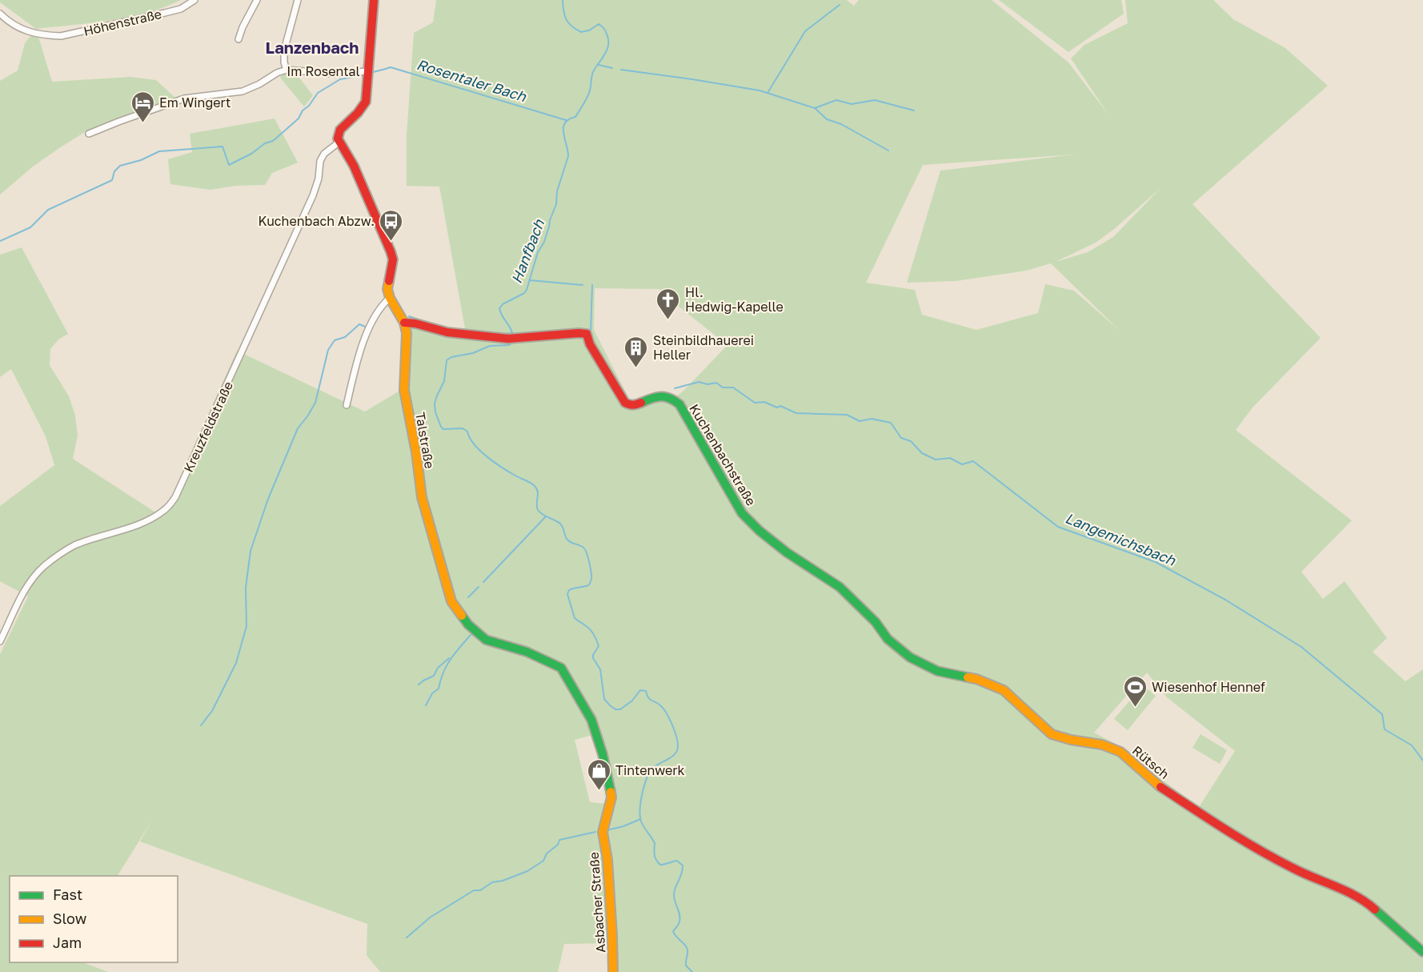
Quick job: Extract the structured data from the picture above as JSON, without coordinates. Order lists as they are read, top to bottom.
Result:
{
  "streets": {
    "street": [
      "Höhenstraße",
      "Im Rosental",
      "Kreuzfeldstraße",
      "Talstraße",
      "Kuchenbachstraße",
      "Rütsch",
      "Asbacher Straße"
    ]
  },
  "crossings": [
    ["Talstraße", "Kuchenbachstraße"],
    ["Talstraße", "Asbacher Straße"],
    ["Kuchenbachstraße", "Rütsch"]
  ],
  "districts": ["Lanzenbach"],
  "water": ["Rosentaler Bach", "Hanfbach", "Langemichsbach"],
  "places": {
    "hotel": ["Em Wingert"],
    "bus stop": ["Kuchenbach Abzw."],
    "church": ["Hl. Hedwig-Kapelle"],
    "building": ["Steinbildhauerei Heller"],
    "sports": ["Wiesenhof Hennef"],
    "shop": ["Tintenwerk"]
  },
  "legend": ["Fast", "Slow", "Jam"]
}
